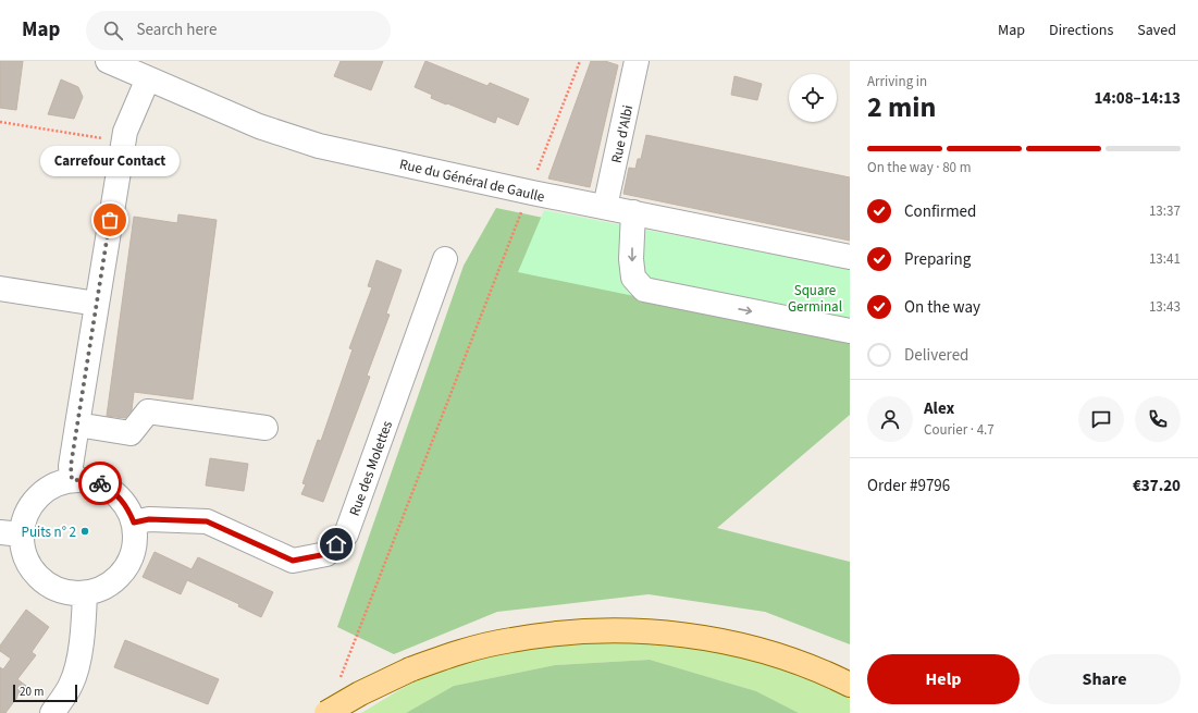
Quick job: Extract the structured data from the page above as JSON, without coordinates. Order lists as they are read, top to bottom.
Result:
{
  "streets": {
    "street": ["Rue d'Albi", "Rue du Général de Gaulle", "Rue des Molettes"]
  },
  "crossings": [
    ["Rue d'Albi", "Rue du Général de Gaulle"]
  ],
  "parks": ["Square Germinal"],
  "places": ["Carrefour Contact", "Puits n° 2"],
  "scale_bar": "20 m",
  "page": {
    "header": "Map",
    "search": "Search here",
    "nav": ["Map", "Directions", "Saved"],
    "heading": ["2 min", "Arriving in", "14:08–14:13"],
    "panel": [
      "Alex",
      "Courier · 4.7",
      "Order #9796",
      "€37.20"
    ],
    "bar": "On the way · 80 m",
    "bubble": "Carrefour Contact",
    "list": [
      ["Confirmed", "13:37"],
      ["Preparing", "13:41"],
      ["On the way", "13:43"],
      "Delivered"
    ],
    "buttons": ["Help", "Share"],
    "scale": "20 m"
  }
}
